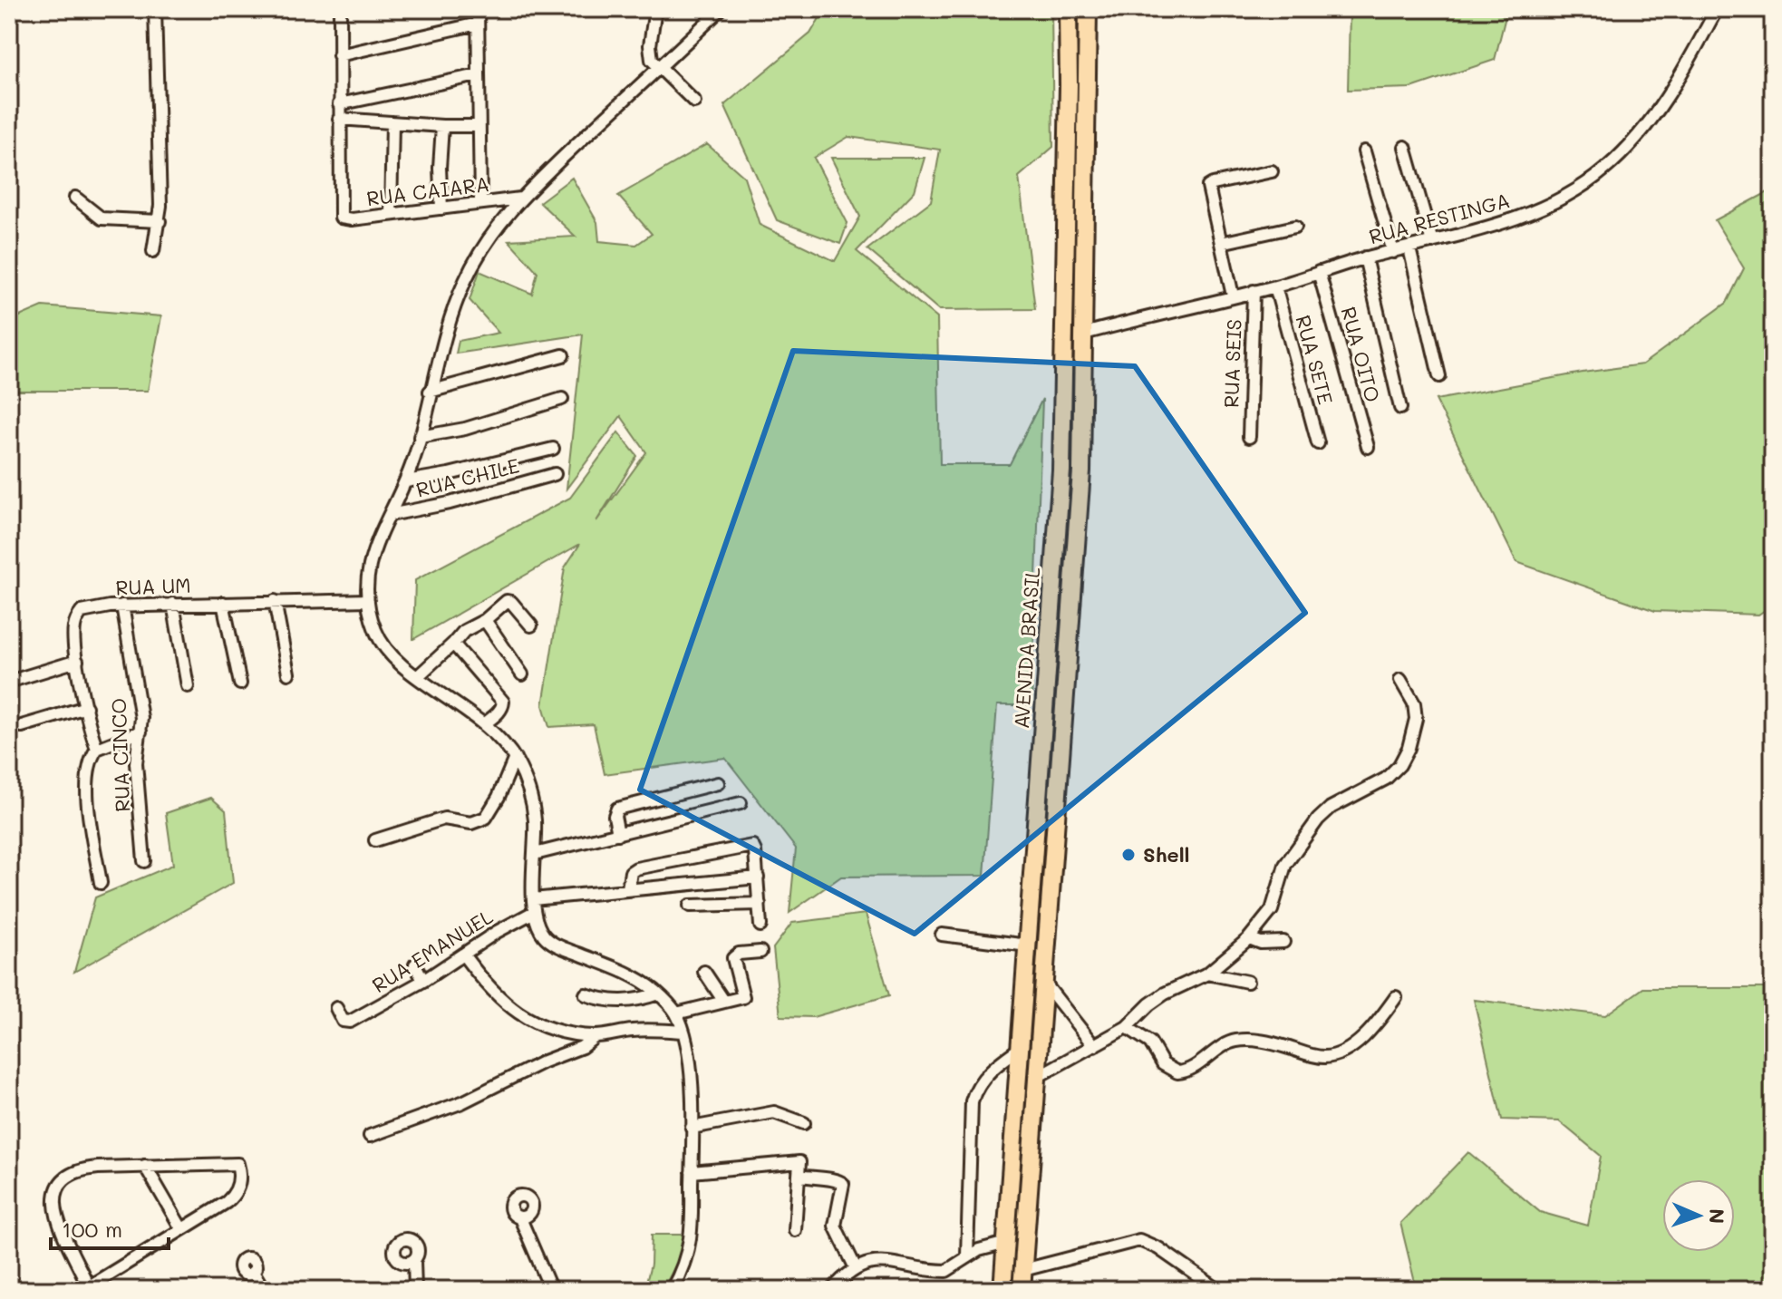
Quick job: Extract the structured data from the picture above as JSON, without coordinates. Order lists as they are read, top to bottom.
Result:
{
  "streets": {
    "highway": ["AVENIDA BRASIL"],
    "street": [
      "RUA CAIARA",
      "RUA RESTINGA",
      "RUA OITO",
      "RUA SETE",
      "RUA SEIS",
      "RUA CHILE",
      "RUA UM",
      "RUA CINCO",
      "RUA EMANUEL"
    ]
  },
  "crossings": [
    ["RUA RESTINGA", "RUA OITO"],
    ["RUA RESTINGA", "RUA SETE"],
    ["RUA RESTINGA", "RUA SEIS"],
    ["RUA UM", "RUA CINCO"]
  ],
  "places": ["Shell"],
  "scale_bar": "100 m",
  "north": "right"
}
